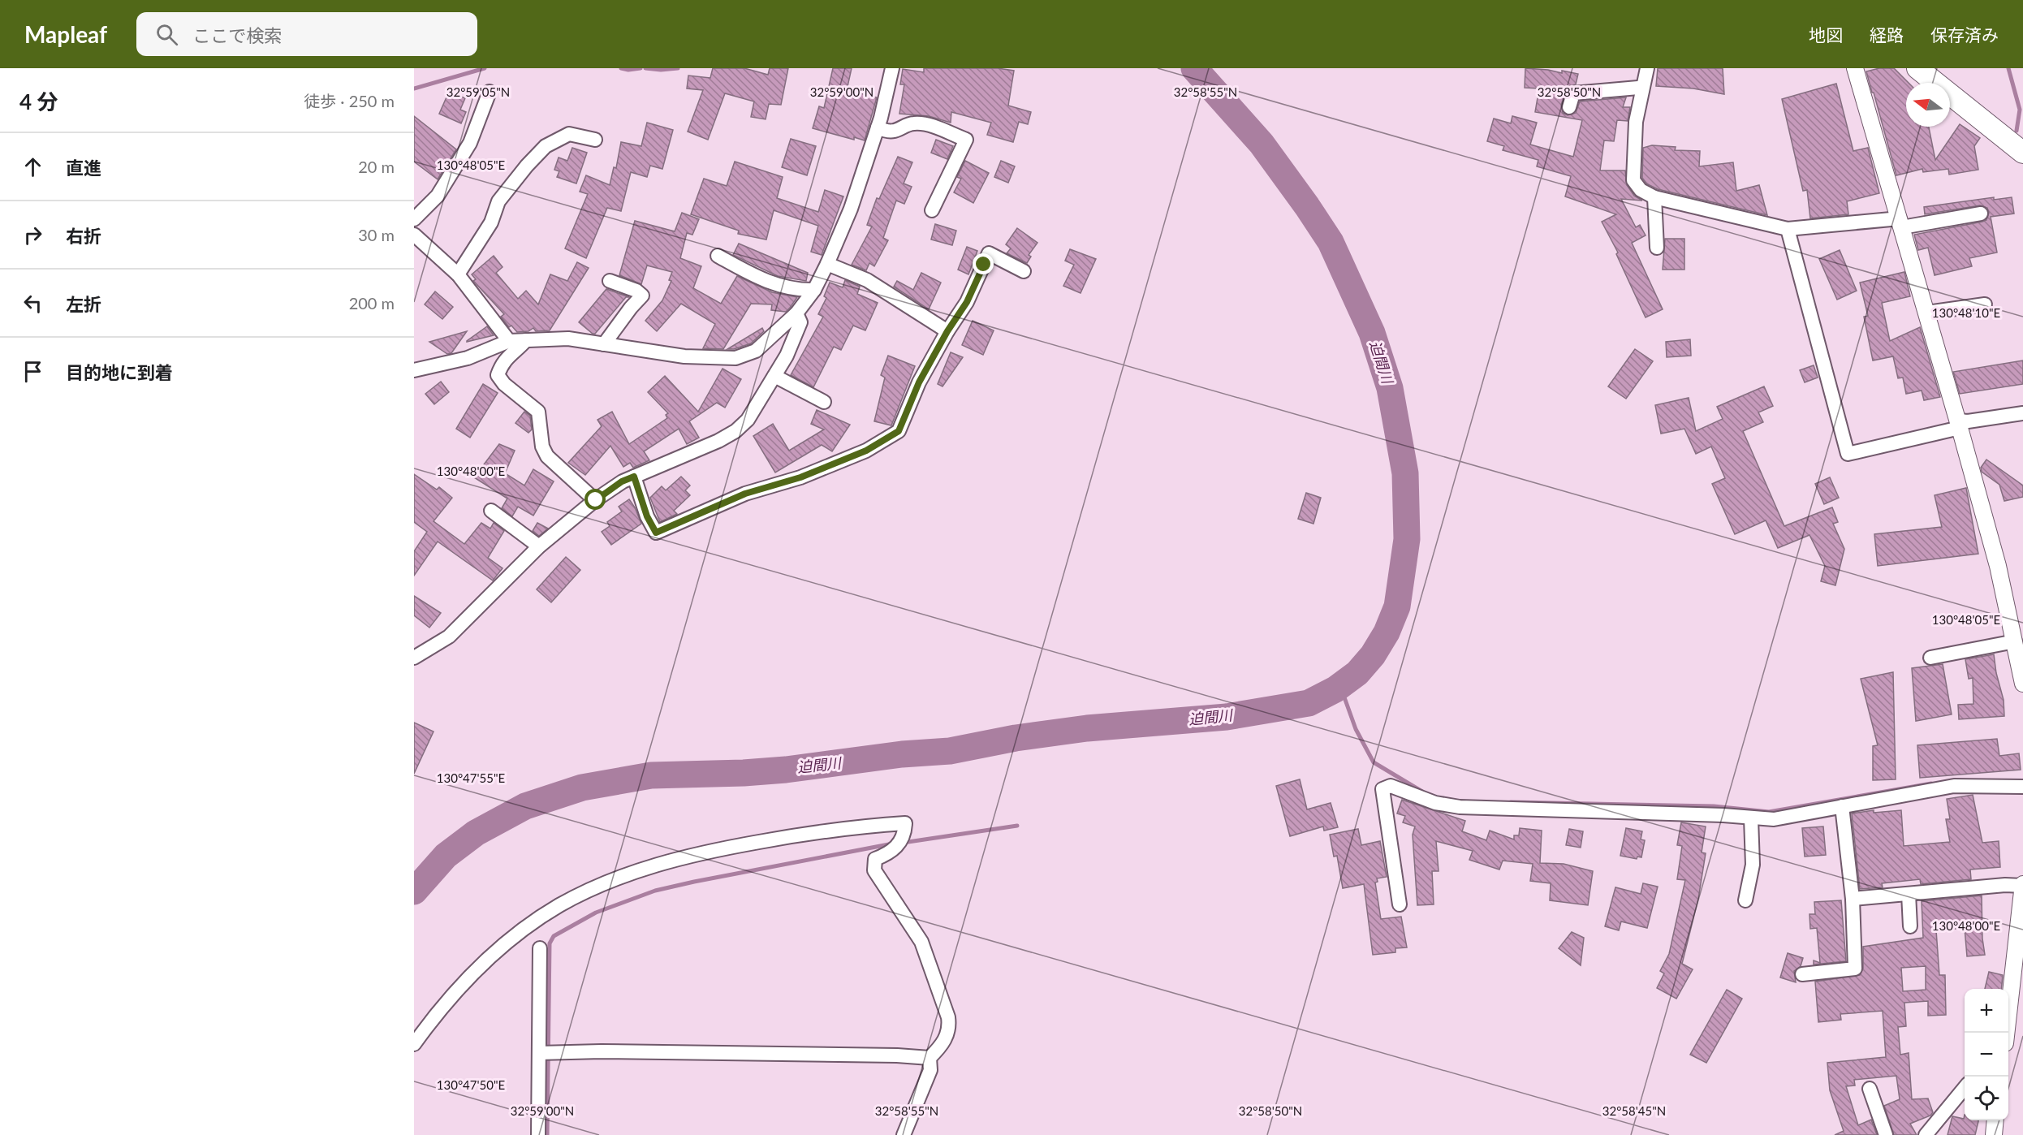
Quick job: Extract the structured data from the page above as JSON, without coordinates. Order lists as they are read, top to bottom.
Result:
{
  "water": ["迫間川"],
  "north": "left",
  "page": {
    "header": "Mapleaf",
    "search": "ここで検索",
    "nav": ["地図", "経路", "保存済み"],
    "heading": ["4 分", "徒歩 · 250 m"],
    "list": [
      ["直進", "20 m"],
      ["右折", "30 m"],
      ["左折", "200 m"],
      "目的地に到着"
    ],
    "map_buttons": ["+", "−"]
  },
  "coordinates": [
    "32°59'05\"N",
    "32°59'00\"N",
    "32°58'55\"N",
    "32°58'50\"N",
    "130°48'05\"E",
    "130°48'10\"E",
    "130°48'00\"E",
    "130°47'55\"E",
    "130°47'50\"E",
    "32°58'45\"N"
  ]
}
